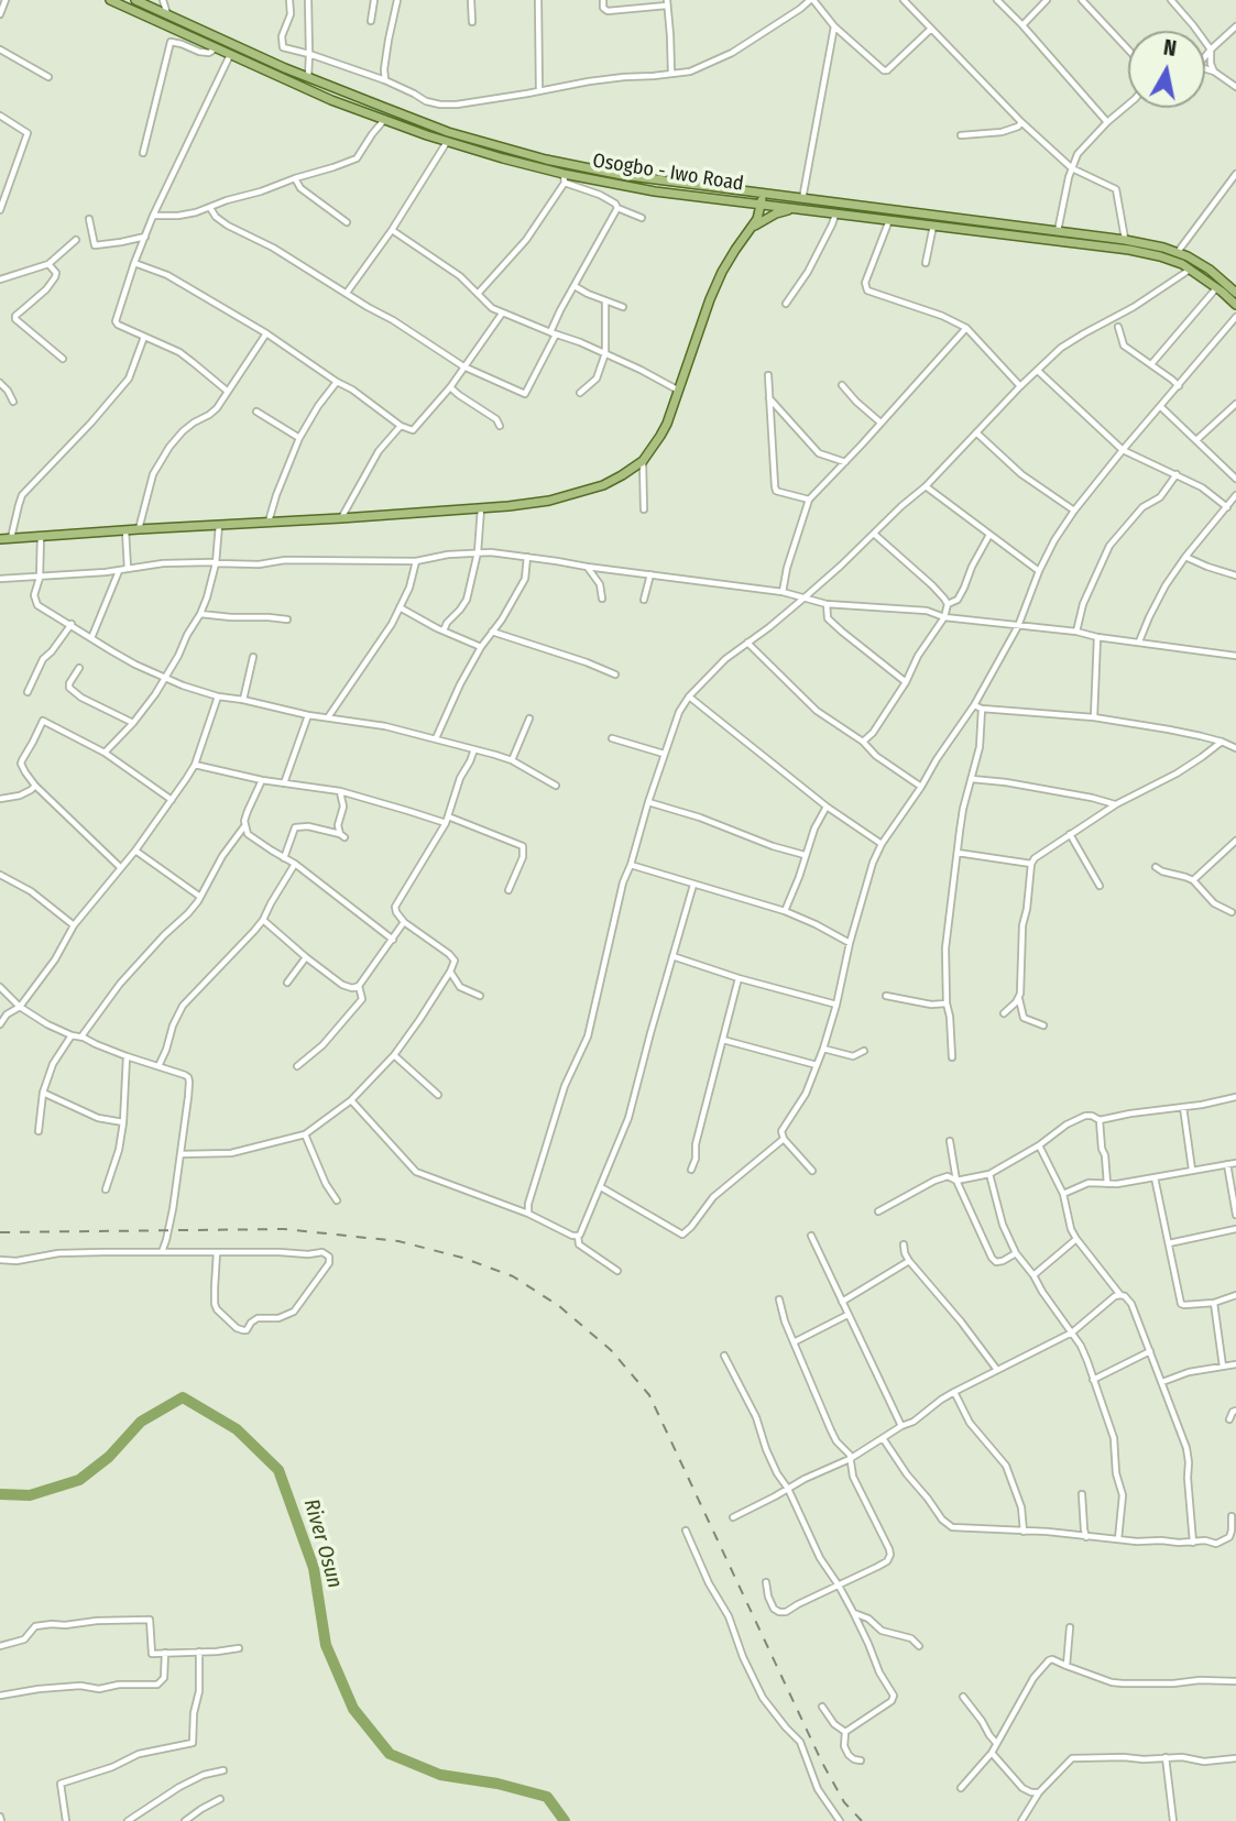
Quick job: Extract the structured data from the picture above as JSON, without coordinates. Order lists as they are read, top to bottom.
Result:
{
  "streets": {
    "main road": ["Osogbo - Iwo Road"]
  },
  "water": ["River Osun"],
  "north": "top"
}
